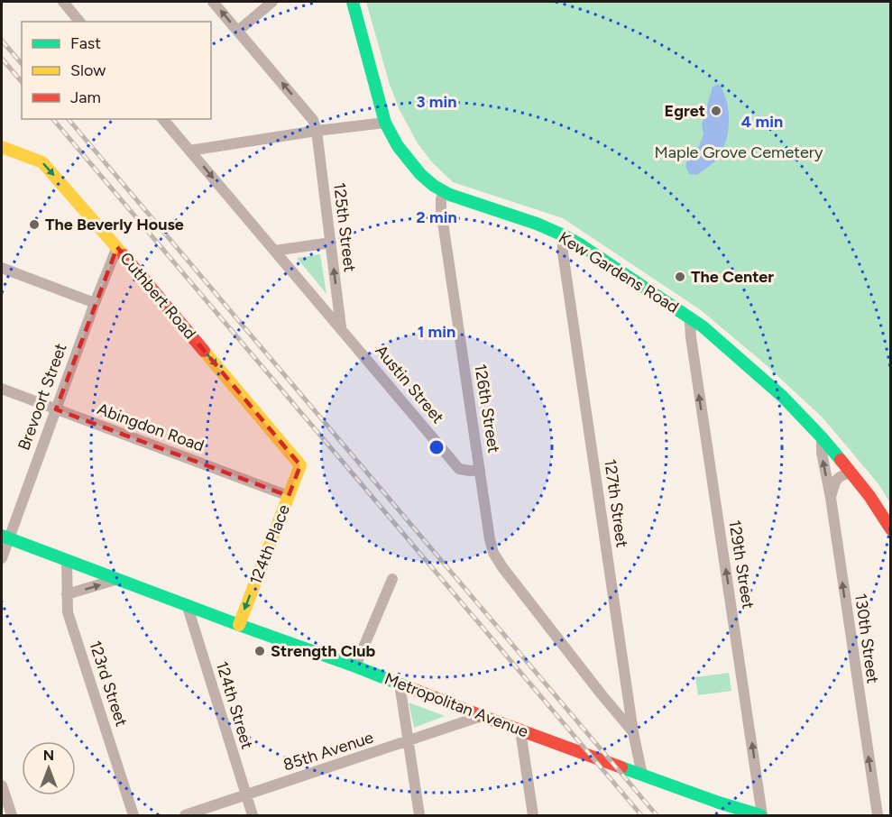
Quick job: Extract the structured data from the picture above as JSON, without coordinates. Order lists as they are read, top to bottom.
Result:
{
  "streets": {
    "street": [
      "125th Street",
      "Kew Gardens Road",
      "Cuthbert Road",
      "Austin Street",
      "Brevoort Street",
      "126th Street",
      "Abingdon Road",
      "127th Street",
      "124th Place",
      "129th Street",
      "130th Street",
      "123rd Street",
      "124th Street",
      "Metropolitan Avenue",
      "85th Avenue"
    ]
  },
  "crossings": [
    ["125th Street", "Austin Street"],
    ["Kew Gardens Road", "126th Street"],
    ["Kew Gardens Road", "127th Street"],
    ["Kew Gardens Road", "129th Street"],
    ["Kew Gardens Road", "130th Street"],
    ["Cuthbert Road", "Brevoort Street"],
    ["Cuthbert Road", "124th Place"],
    ["Austin Street", "126th Street"],
    ["Brevoort Street", "Abingdon Road"],
    ["Brevoort Street", "Metropolitan Avenue"],
    ["Abingdon Road", "124th Place"],
    ["127th Street", "Metropolitan Avenue"],
    ["124th Place", "Metropolitan Avenue"],
    ["129th Street", "Metropolitan Avenue"],
    ["123rd Street", "Metropolitan Avenue"],
    ["124th Street", "Metropolitan Avenue"],
    ["124th Street", "85th Avenue"],
    ["Metropolitan Avenue", "85th Avenue"]
  ],
  "one_way": [
    "125th Street",
    "Cuthbert Road",
    "124th Place",
    "129th Street",
    "130th Street"
  ],
  "parks": ["Maple Grove Cemetery"],
  "places": [
    "Egret",
    "The Beverly House",
    "The Center",
    "Strength Club"
  ],
  "legend": ["Fast", "Slow", "Jam"],
  "north": "top",
  "rings": [
    "3 min",
    "4 min",
    "2 min",
    "1 min"
  ]
}
